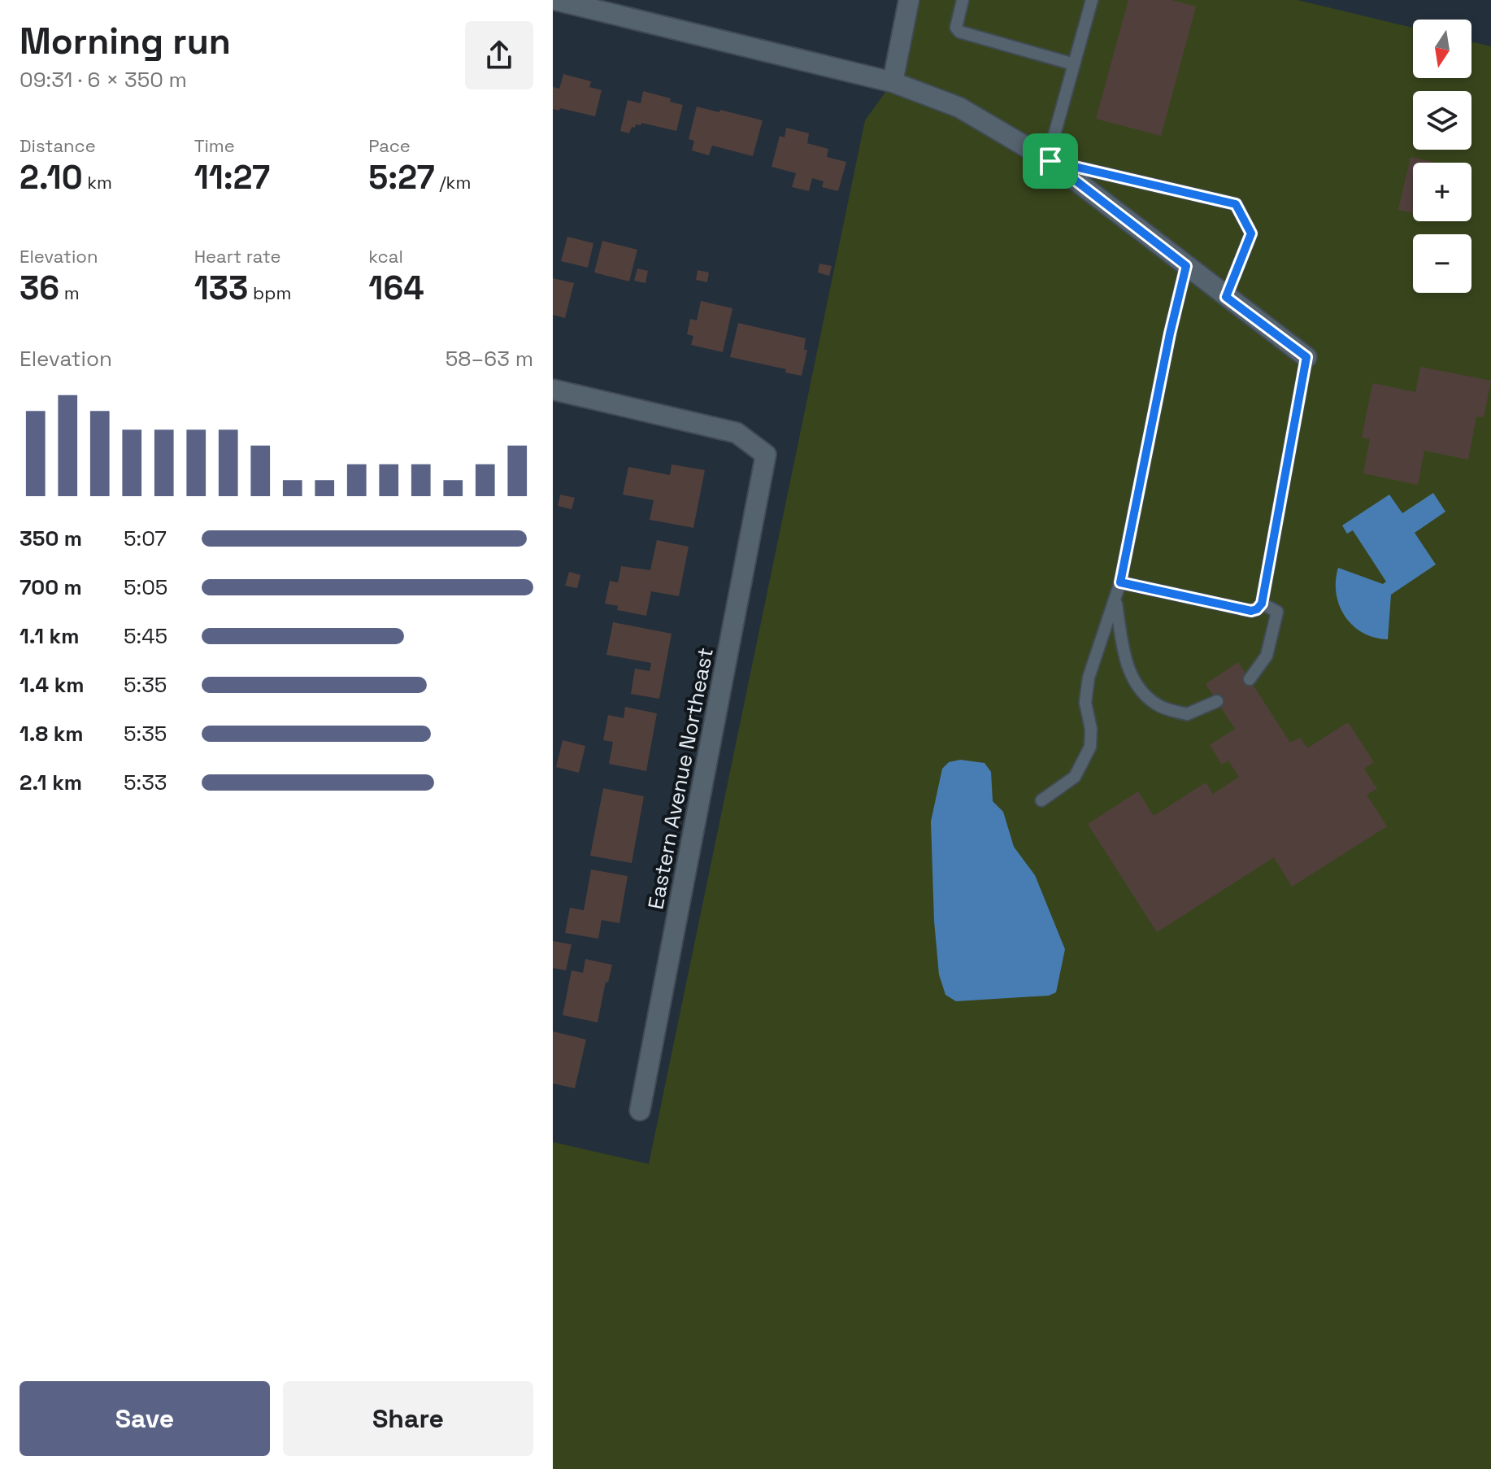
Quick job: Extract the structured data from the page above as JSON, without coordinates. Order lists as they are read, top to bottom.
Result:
{
  "streets": {
    "street": ["Eastern Avenue Northeast"]
  },
  "north": "bottom",
  "page": {
    "heading": ["Morning run", "09:31 · 6 × 350 m"],
    "map_buttons": ["+", "−"],
    "stats": [
      ["Distance", "2.10 km"],
      ["Time", "11:27"],
      ["Pace", "5:27 /km"],
      ["Elevation", "36 m"],
      ["Heart rate", "133 bpm"],
      ["kcal", "164"]
    ],
    "chart": ["Elevation", "58–63 m"],
    "list": [
      {
        "name": "350 m",
        "note": "5:07"
      },
      {
        "name": "700 m",
        "note": "5:05"
      },
      {
        "name": "1.1 km",
        "note": "5:45"
      },
      {
        "name": "1.4 km",
        "note": "5:35"
      },
      {
        "name": "1.8 km",
        "note": "5:35"
      },
      {
        "name": "2.1 km",
        "note": "5:33"
      }
    ],
    "buttons": ["Save", "Share"]
  }
}
